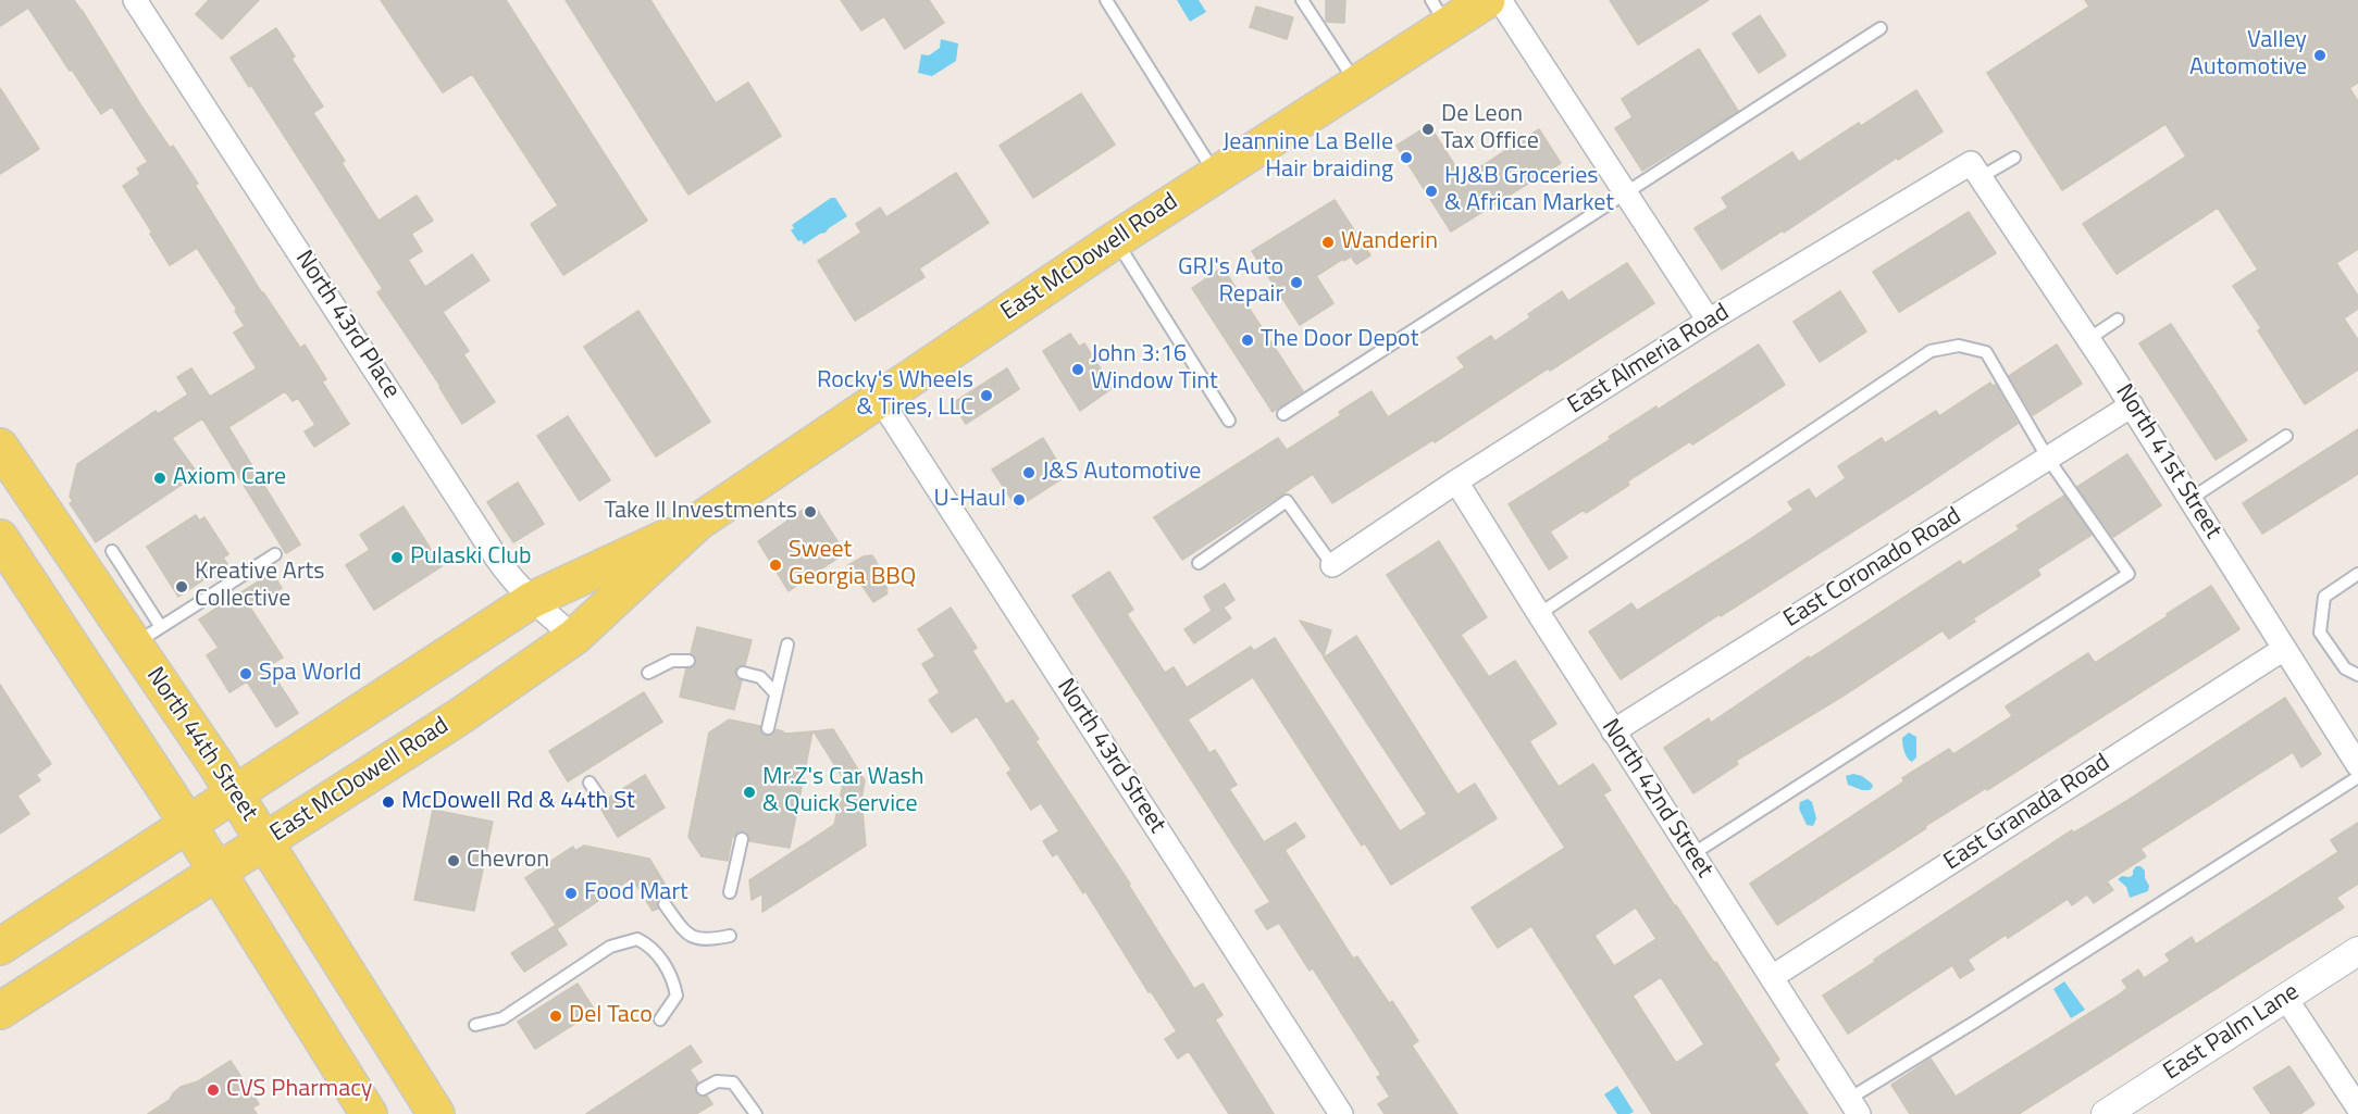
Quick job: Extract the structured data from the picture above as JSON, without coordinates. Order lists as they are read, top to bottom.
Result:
{
  "streets": {
    "main road": ["East McDowell Road", "North 44th Street"],
    "street": [
      "North 43rd Place",
      "East Almeria Road",
      "North 41st Street",
      "East Coronado Road",
      "North 43rd Street",
      "North 42nd Street",
      "East Granada Road",
      "East Palm Lane"
    ]
  },
  "crossings": [
    ["East McDowell Road", "North 43rd Place"],
    ["East McDowell Road", "North 44th Street"],
    ["East McDowell Road", "North 43rd Street"],
    ["East Almeria Road", "North 41st Street"],
    ["East Almeria Road", "North 42nd Street"],
    ["North 41st Street", "East Coronado Road"],
    ["North 41st Street", "East Granada Road"],
    ["East Coronado Road", "North 42nd Street"],
    ["North 42nd Street", "East Granada Road"]
  ],
  "places": [
    "Valley Automotive",
    "De Leon Tax Office",
    "Jeannine La Belle Hair braiding",
    "HJ&B Groceries & African Market",
    "Wanderin",
    "GRJ's Auto Repair",
    "The Door Depot",
    "John 3:16 Window Tint",
    "Rocky's Wheels & Tires, LLC",
    "J&S Automotive",
    "Axiom Care",
    "U-Haul",
    "Take ll Investments",
    "Pulaski Club",
    "Sweet Georgia BBQ",
    "Kreative Arts Collective",
    "Spa World",
    "Mr.Z's Car Wash & Quick Service",
    "McDowell Rd & 44th St",
    "Chevron",
    "Food Mart",
    "Del Taco",
    "CVS Pharmacy"
  ]
}
